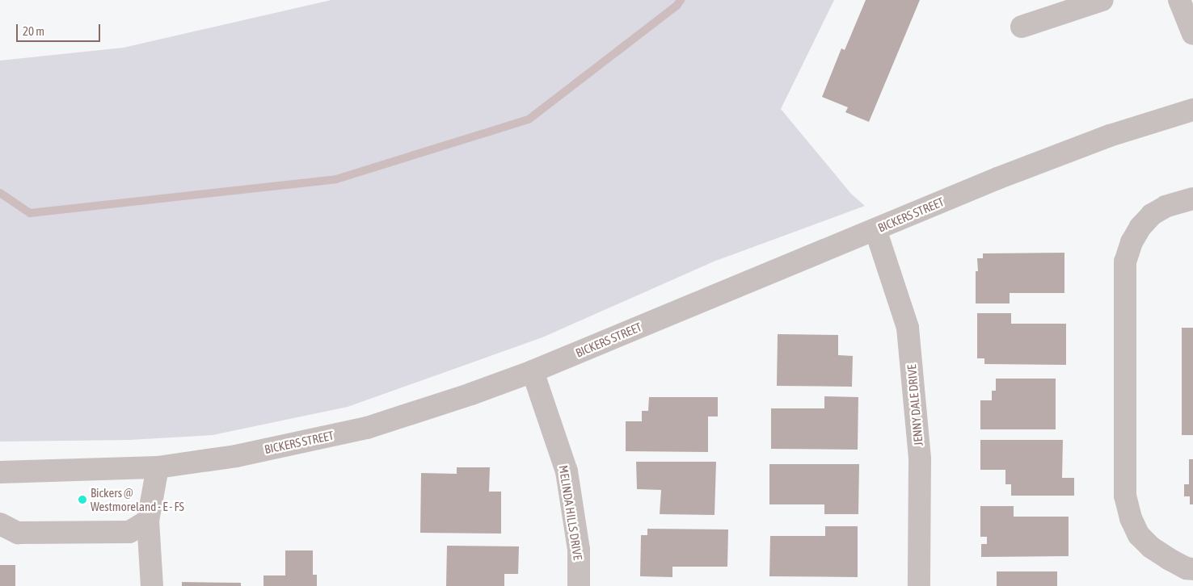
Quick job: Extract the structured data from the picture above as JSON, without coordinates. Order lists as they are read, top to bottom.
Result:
{
  "streets": {
    "street": ["BICKERS STREET", "JENNY DALE DRIVE", "MELINDA HILLS DRIVE"]
  },
  "crossings": [
    ["BICKERS STREET", "JENNY DALE DRIVE"],
    ["BICKERS STREET", "MELINDA HILLS DRIVE"]
  ],
  "places": ["Bickers @ Westmoreland - E - FS"],
  "scale_bar": "20 m"
}
